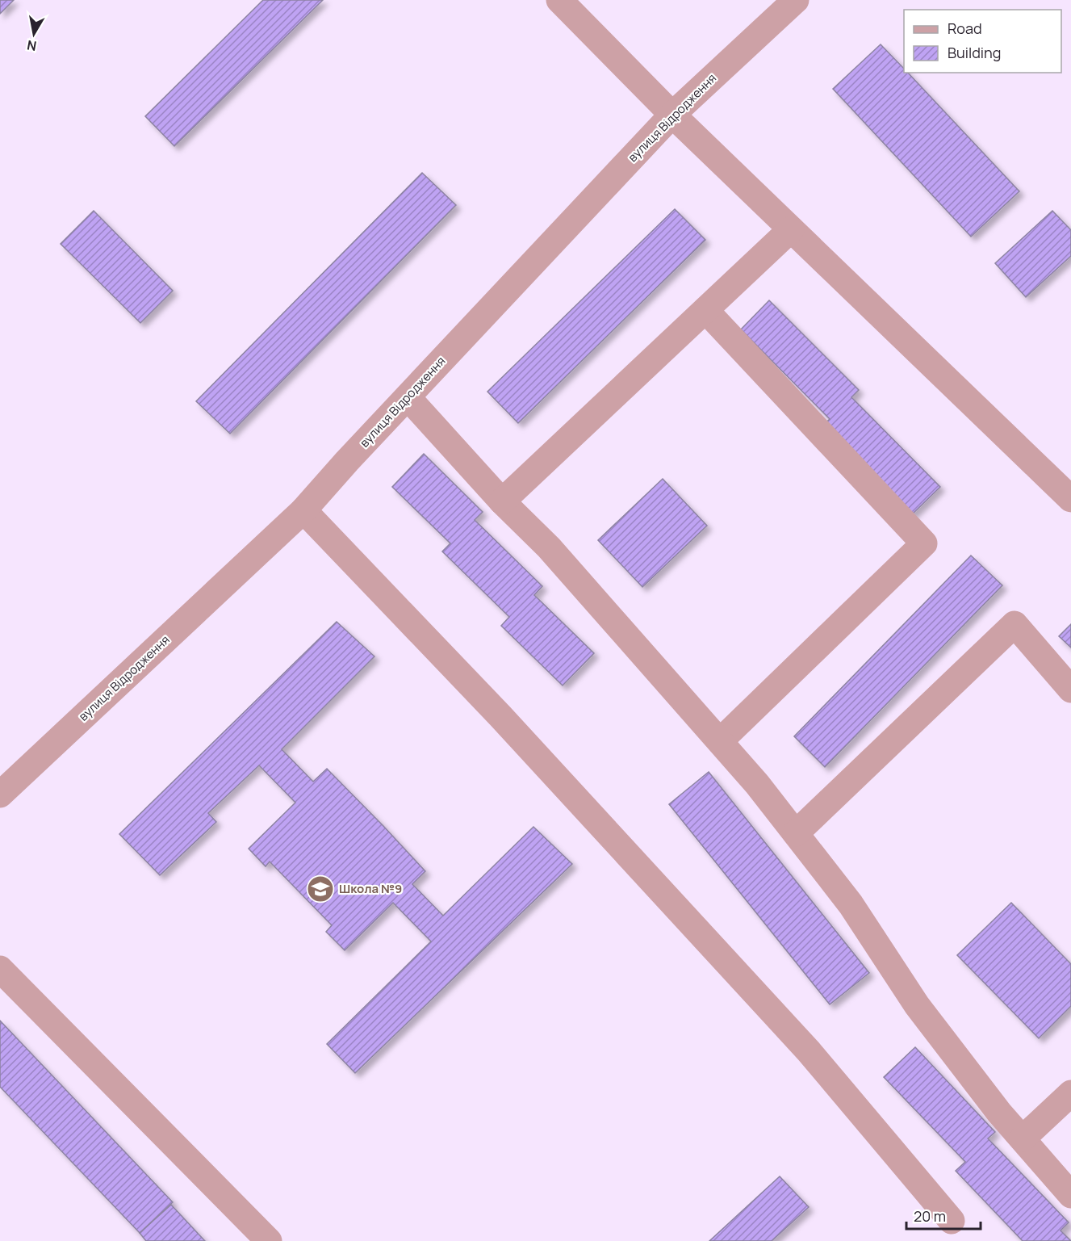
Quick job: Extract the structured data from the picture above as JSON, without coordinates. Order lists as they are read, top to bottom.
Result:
{
  "streets": {
    "street": ["вулиця Відродження"]
  },
  "places": {
    "school or university": ["Школа №9"]
  },
  "legend": ["Road", "Building"],
  "scale_bar": "20 m",
  "north": "bottom"
}
